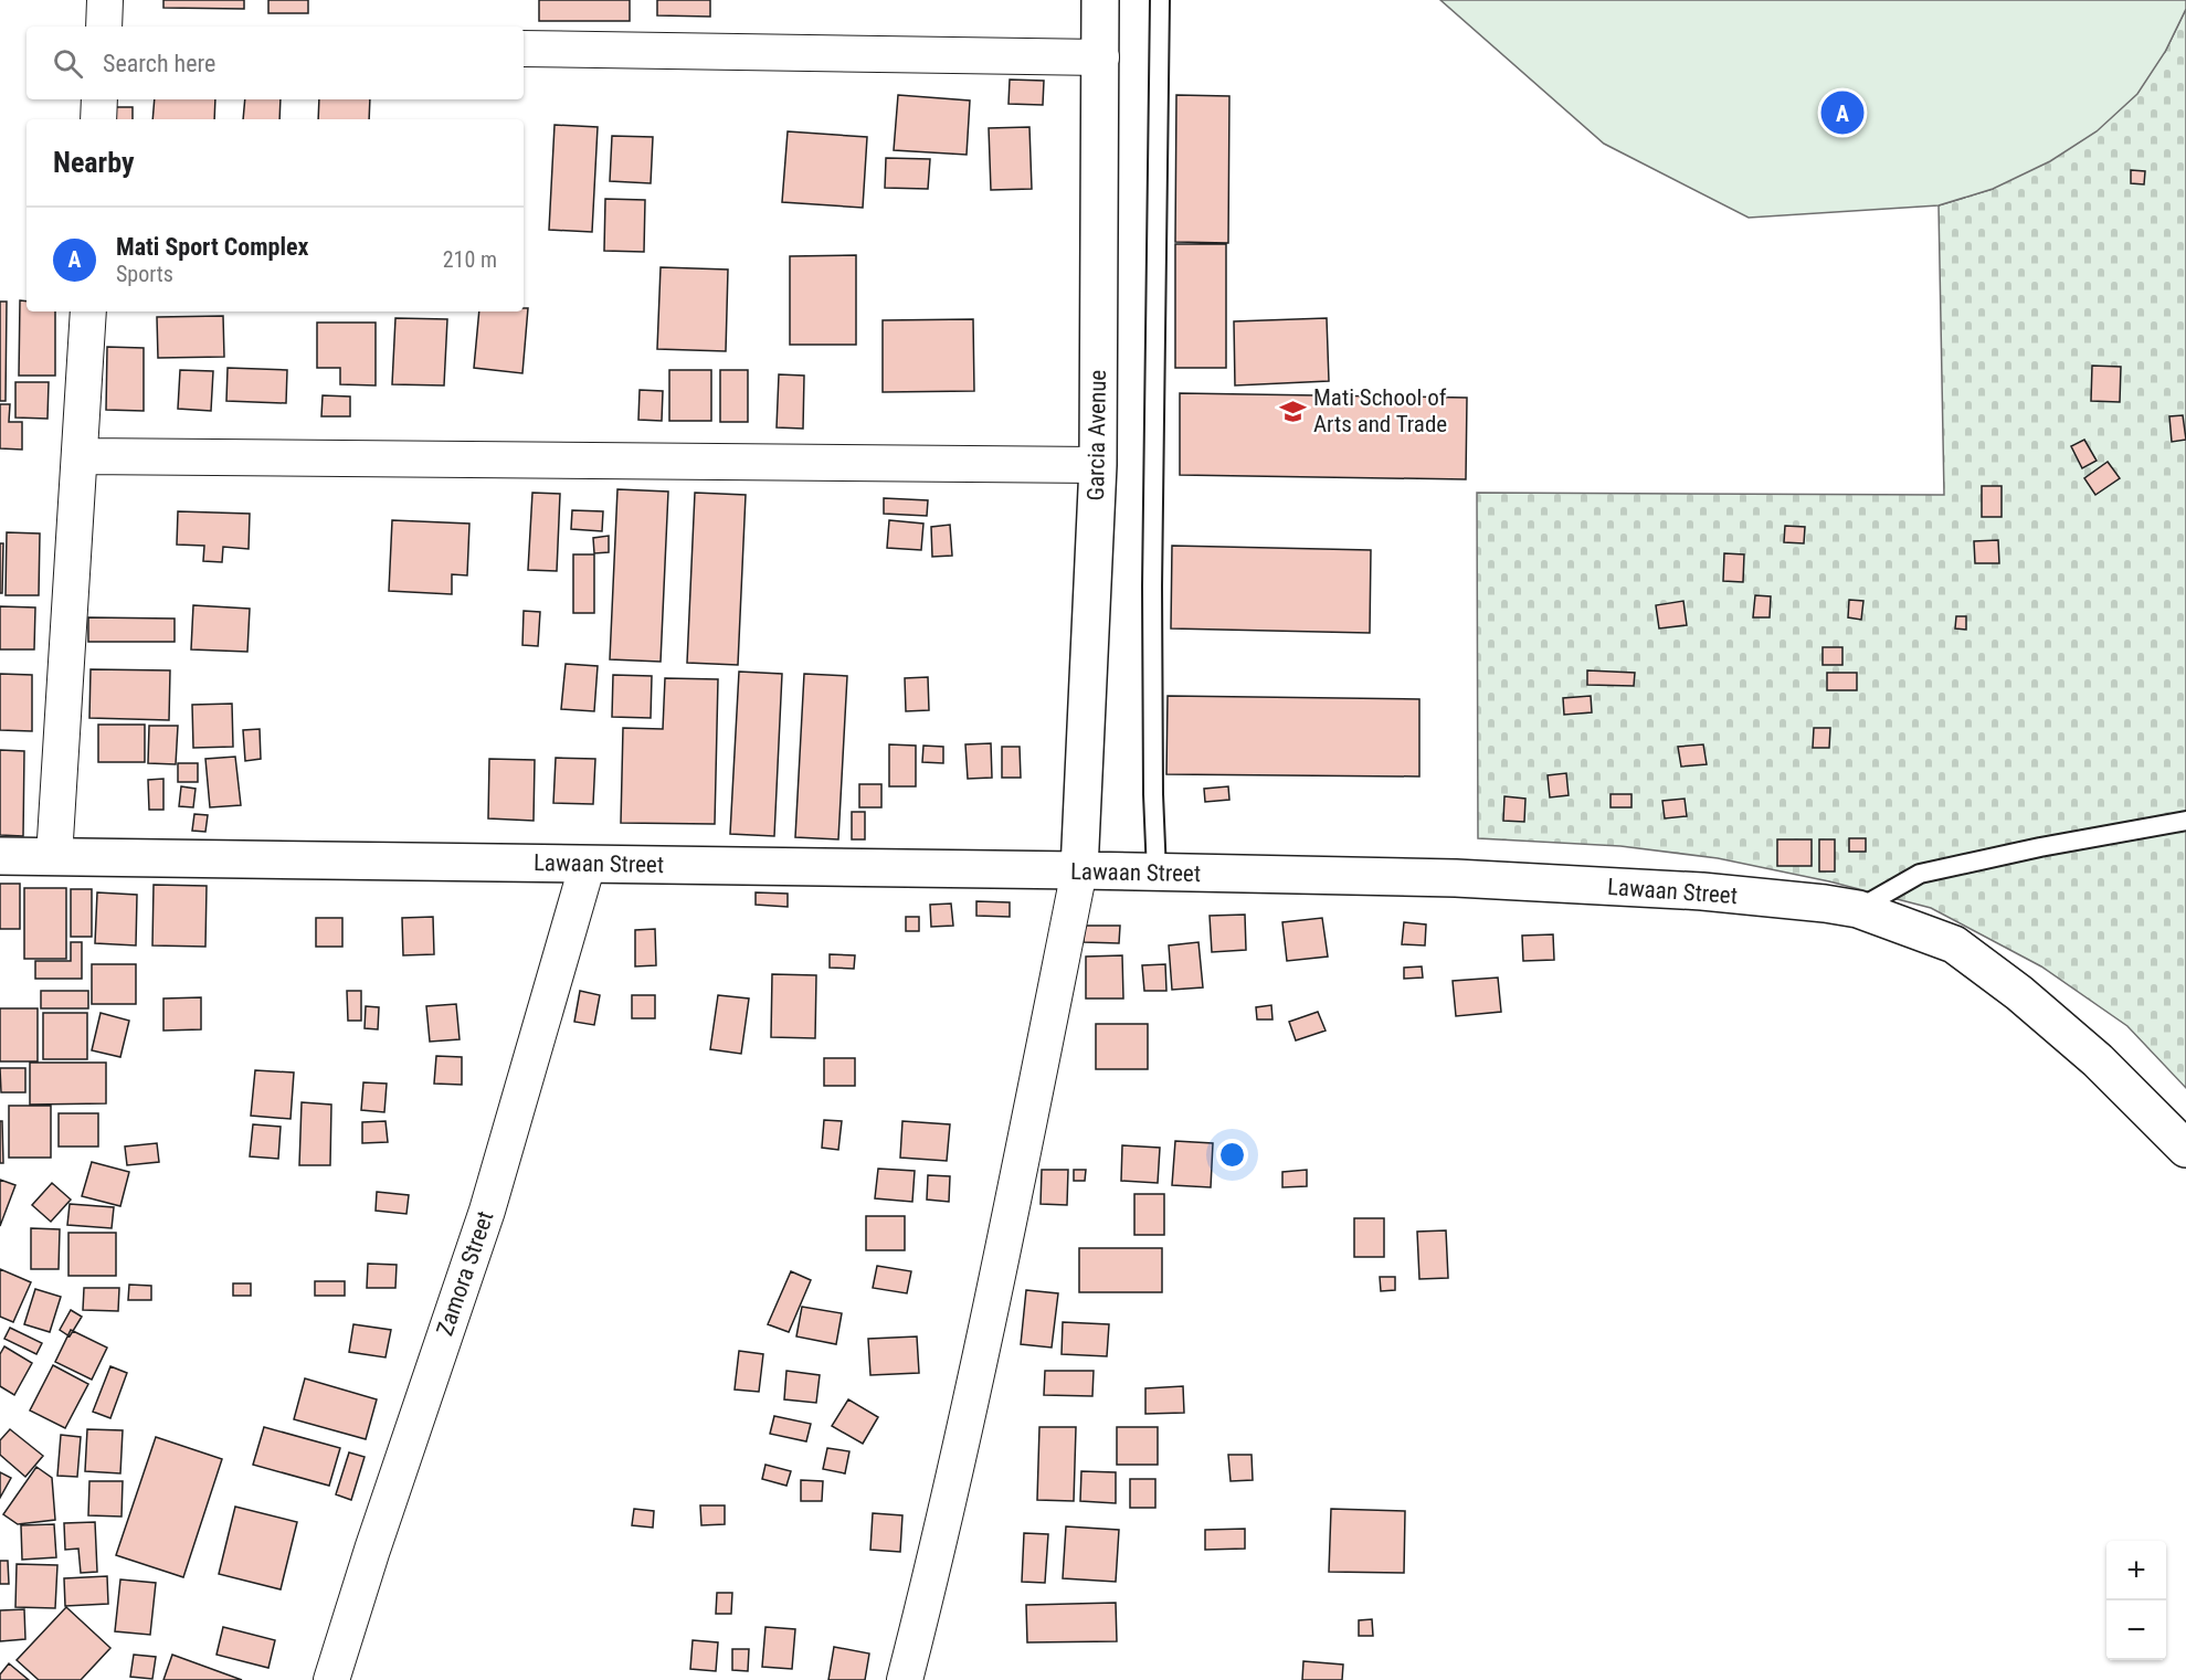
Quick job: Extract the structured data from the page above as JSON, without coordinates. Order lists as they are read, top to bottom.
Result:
{
  "streets": {
    "street": ["Garcia Avenue", "Lawaan Street", "Zamora Street"]
  },
  "crossings": [
    ["Garcia Avenue", "Lawaan Street"],
    ["Lawaan Street", "Zamora Street"]
  ],
  "places": {
    "school or university": ["Mati School of Arts and Trade"]
  },
  "page": {
    "search": "Search here",
    "pins": "A",
    "heading": "Nearby",
    "list": [
      {
        "mark": "A",
        "name": "Mati Sport Complex",
        "note": "Sports",
        "value": "210 m"
      }
    ],
    "map_buttons": ["+", "−"]
  }
}
